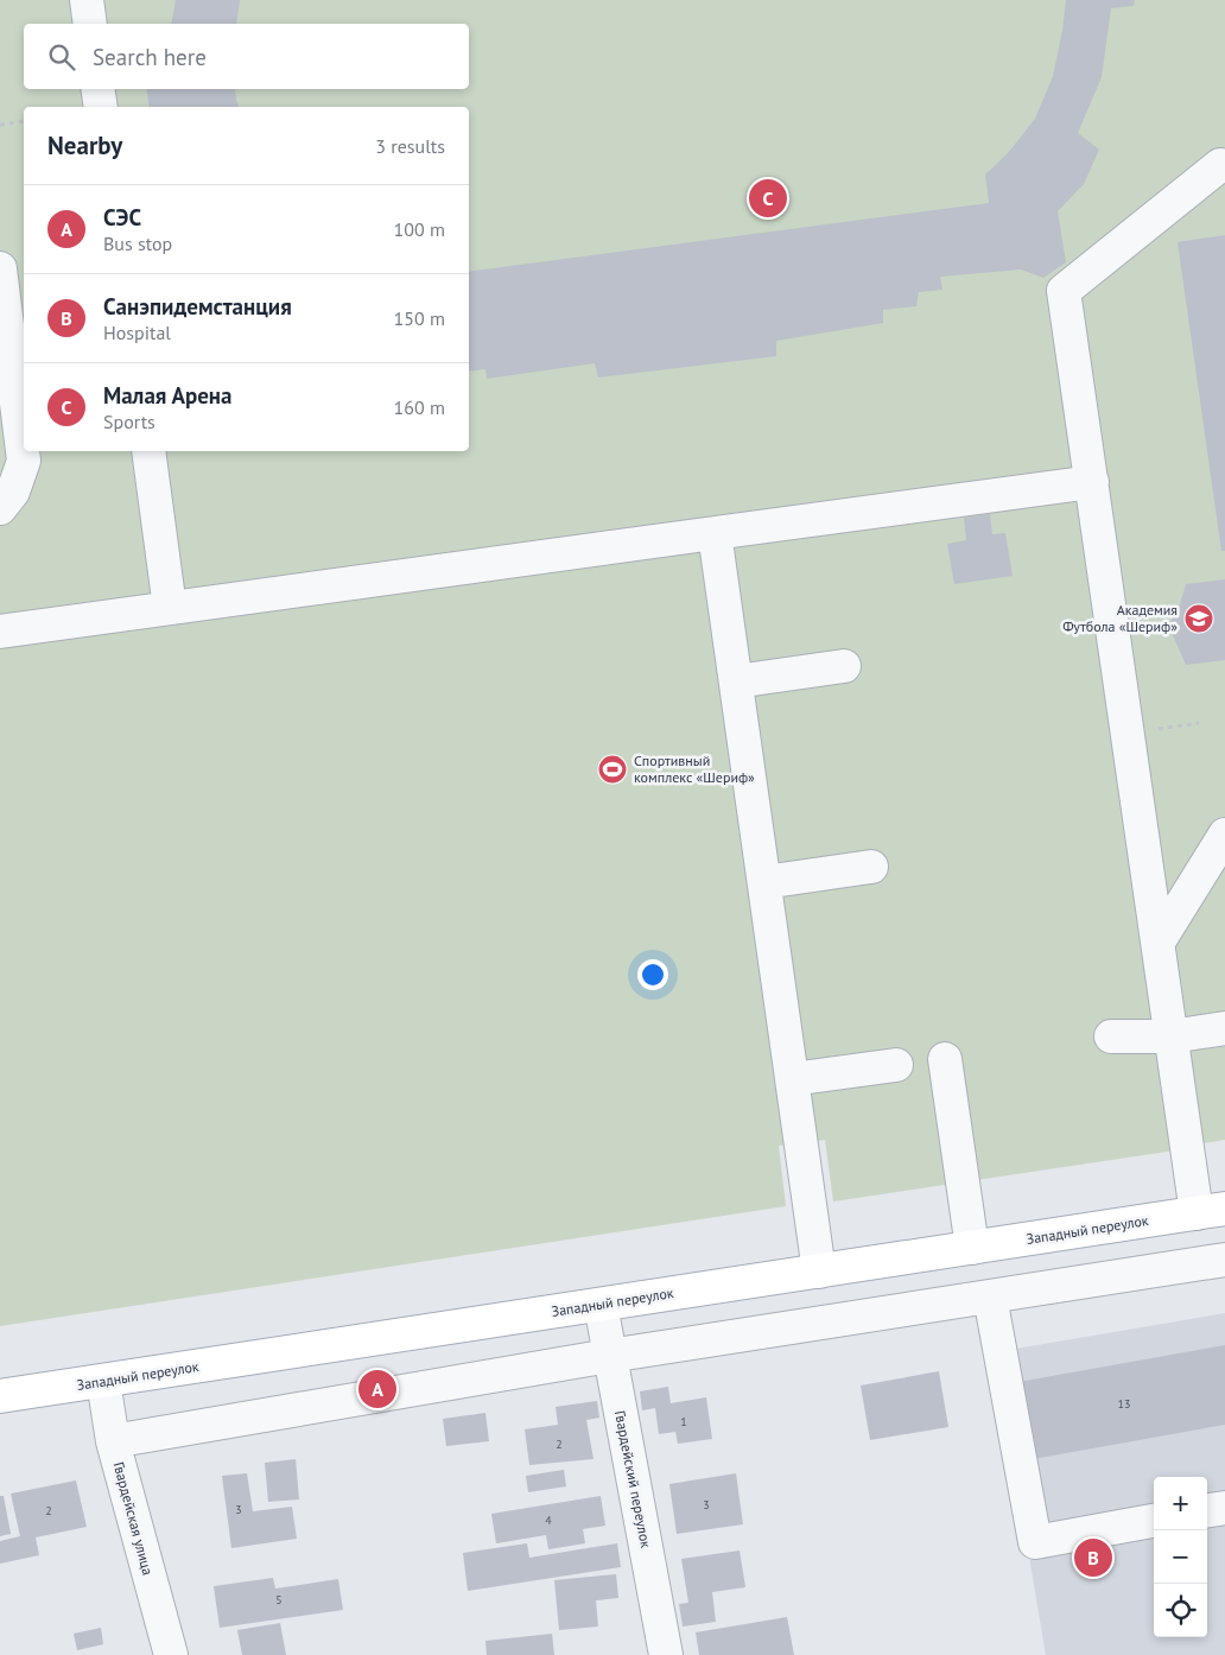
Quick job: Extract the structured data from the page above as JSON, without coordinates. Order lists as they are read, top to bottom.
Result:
{
  "streets": {
    "main road": ["Западный переулок"],
    "street": ["Гвардейский переулок", "Гвардейская улица"]
  },
  "crossings": [
    ["Западный переулок", "Гвардейский переулок"],
    ["Западный переулок", "Гвардейская улица"]
  ],
  "places": {
    "school or university": ["Академия Футбола «Шериф»"],
    "sports": ["Спортивный комплекс «Шериф»"]
  },
  "house_numbers": [
    "13",
    "1",
    "2",
    "3",
    "3",
    "2",
    "4",
    "5"
  ],
  "page": {
    "search": "Search here",
    "heading": ["Nearby", "3 results"],
    "pins": ["C", "A", "B"],
    "list": [
      {
        "mark": "A",
        "name": "СЭС",
        "note": "Bus stop",
        "value": "100 m"
      },
      {
        "mark": "B",
        "name": "Санэпидемстанция",
        "note": "Hospital",
        "value": "150 m"
      },
      {
        "mark": "C",
        "name": "Малая Арена",
        "note": "Sports",
        "value": "160 m"
      }
    ],
    "map_buttons": ["+", "−"]
  }
}
